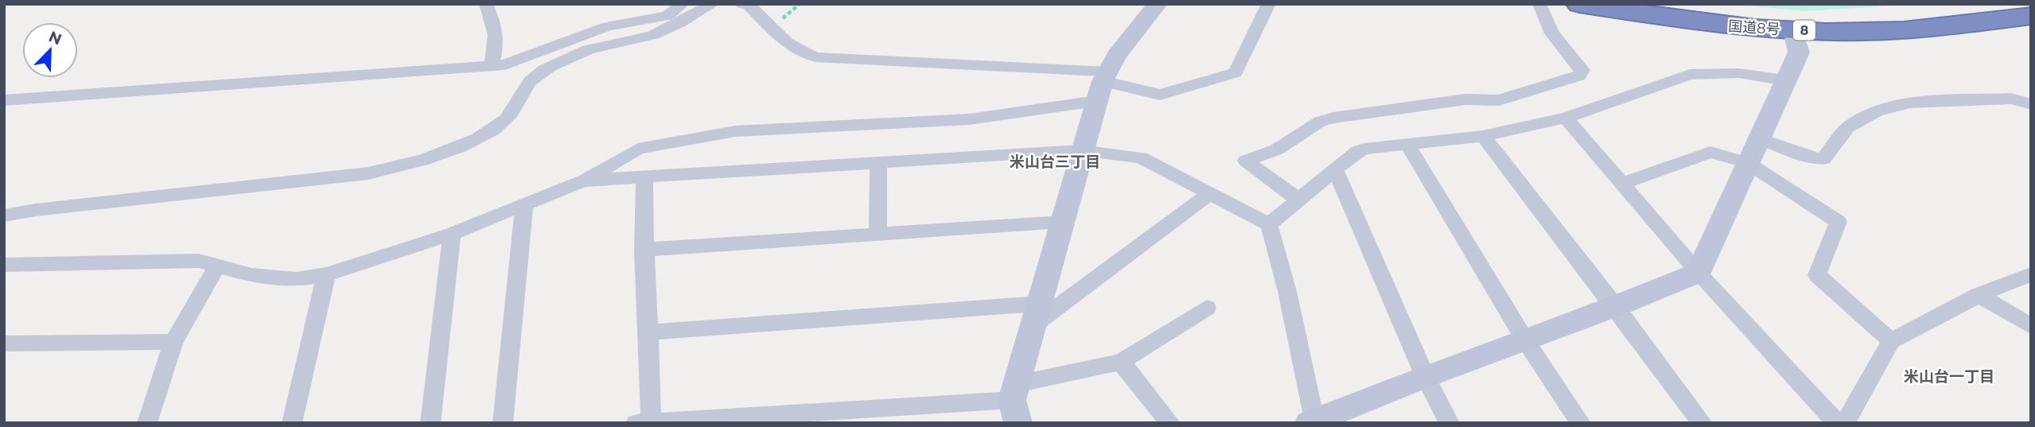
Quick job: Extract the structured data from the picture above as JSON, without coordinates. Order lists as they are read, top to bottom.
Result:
{
  "streets": {
    "highway": ["国道8号", "8"]
  },
  "districts": ["米山台三丁目", "米山台一丁目"],
  "north": "top right"
}
